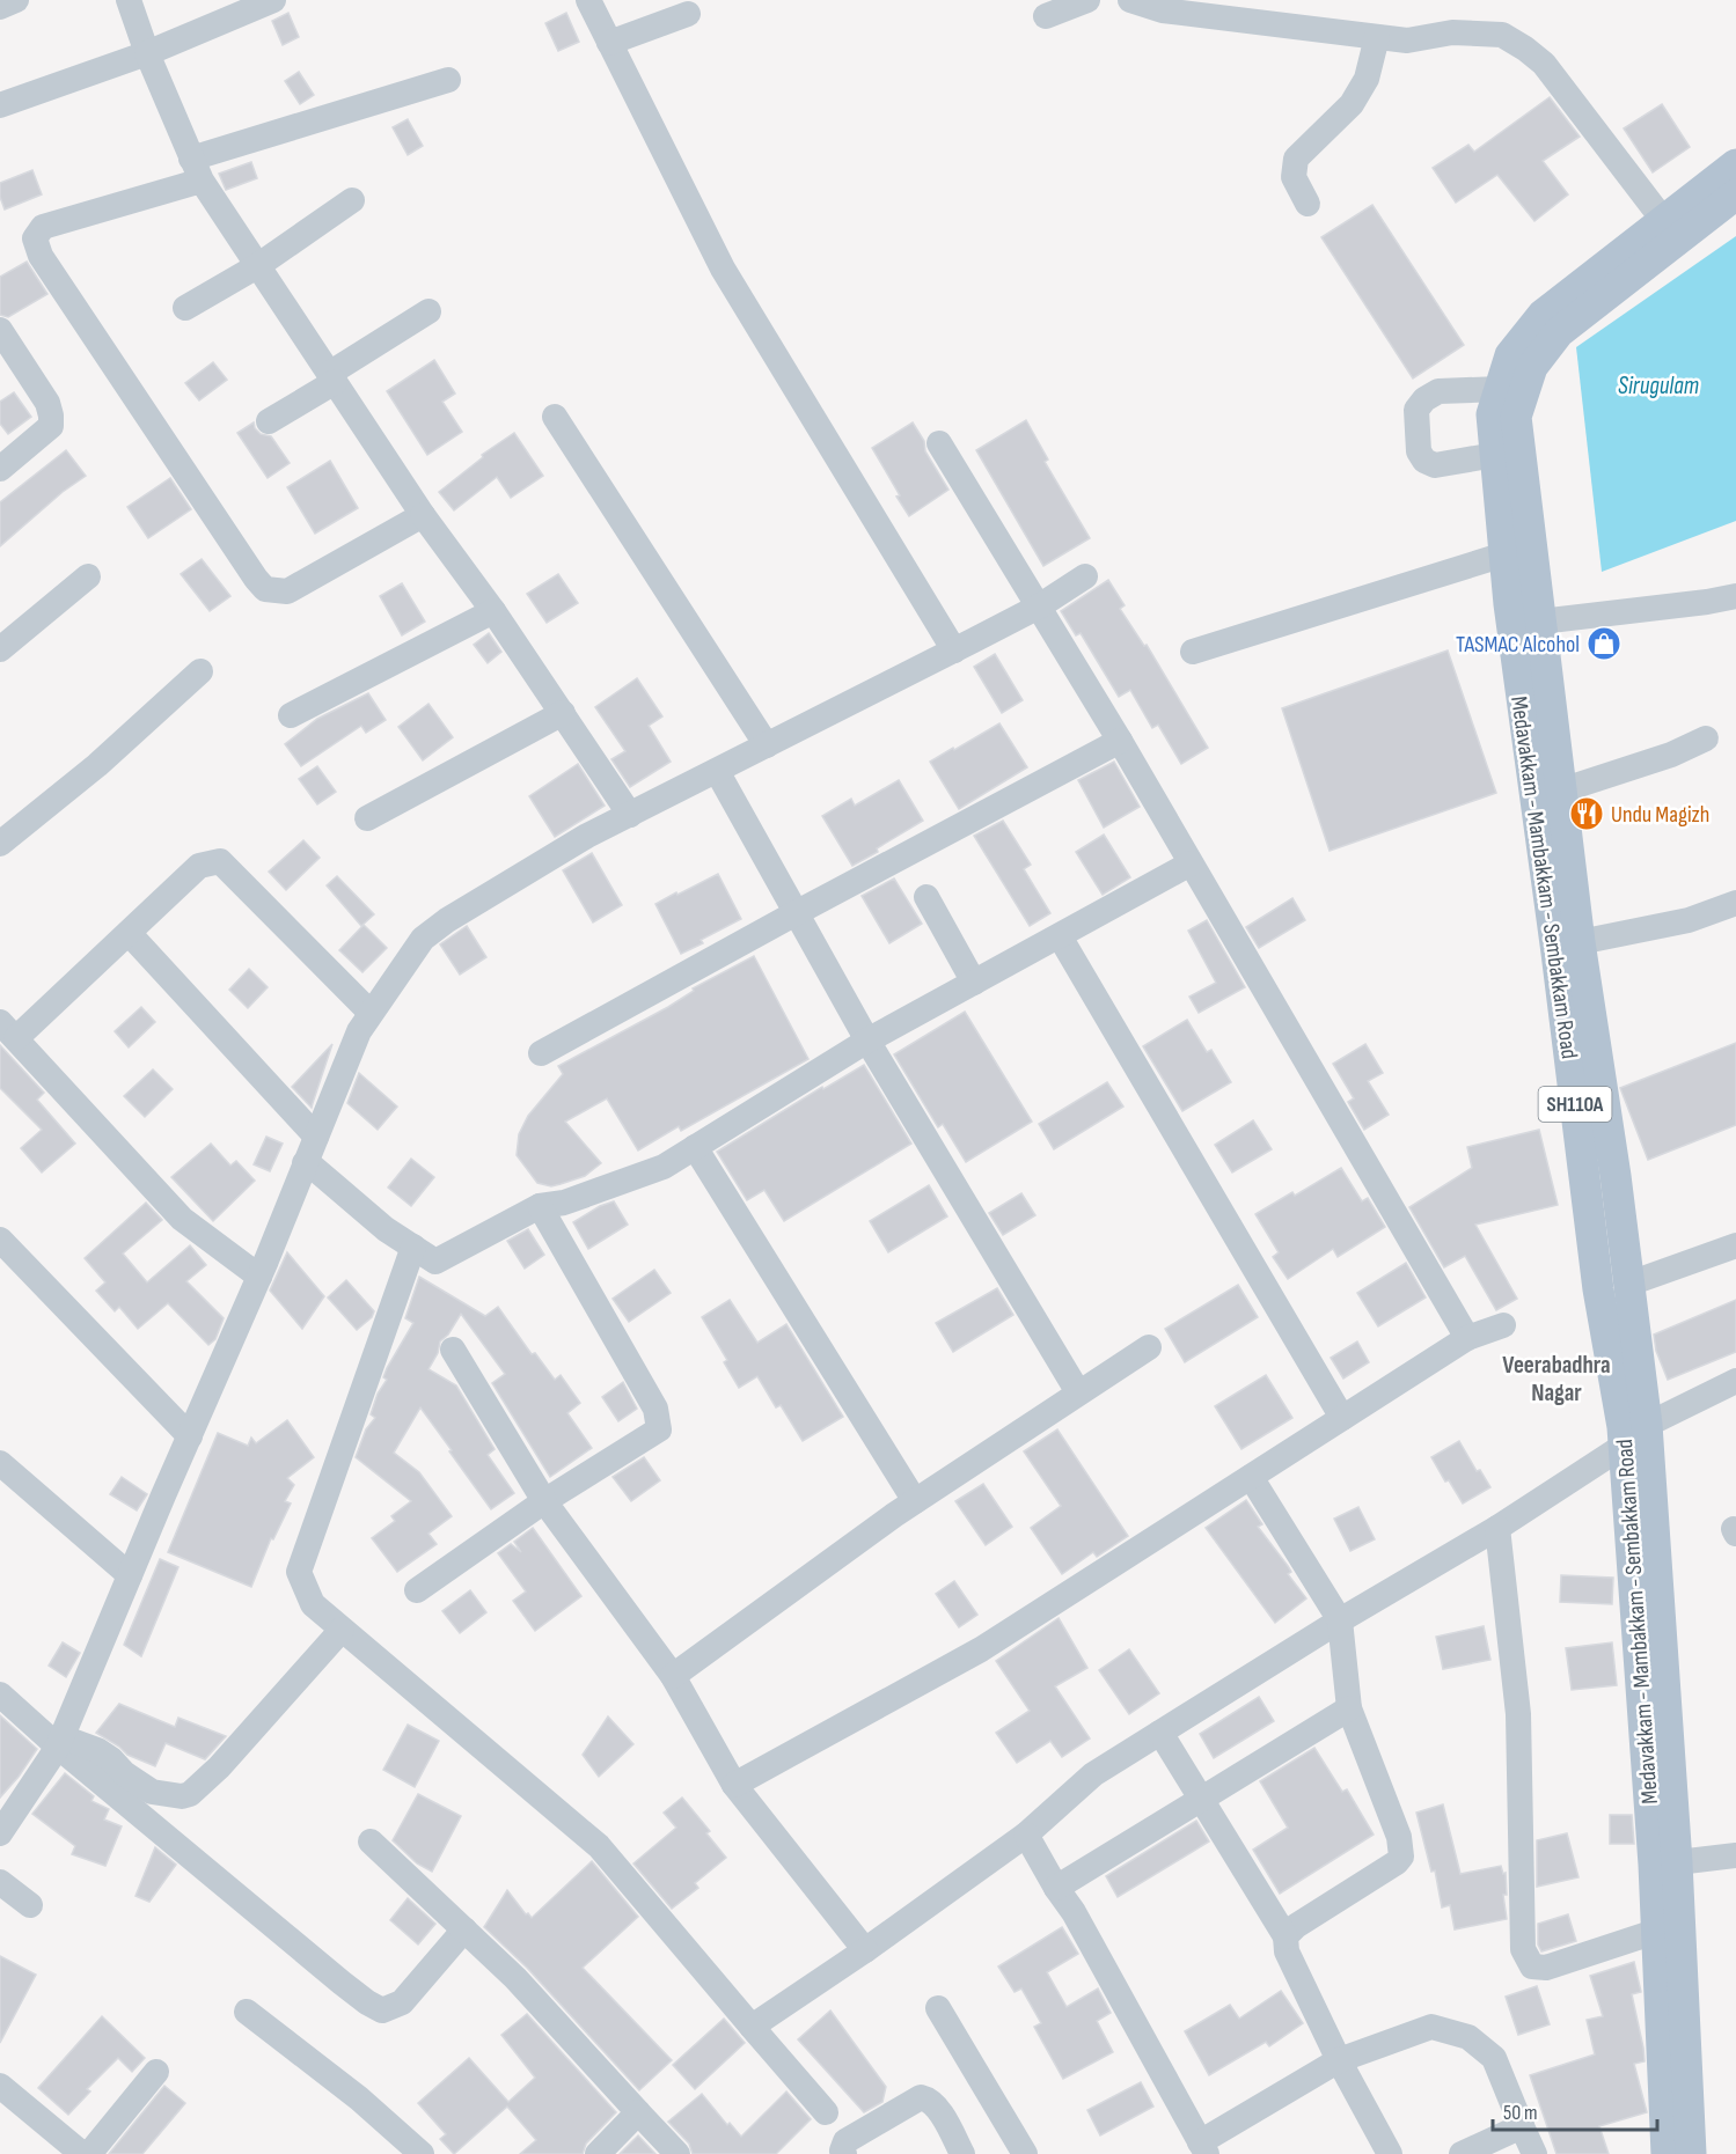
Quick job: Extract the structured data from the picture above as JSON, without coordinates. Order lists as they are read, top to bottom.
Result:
{
  "streets": {
    "main road": ["Medavakkam - Mambakkam - Sembakkam Road", "SH110A"]
  },
  "districts": ["Veerabadhra Nagar"],
  "water": ["Sirugulam"],
  "places": {
    "shop": ["TASMAC Alcohol"],
    "restaurant": ["Undu Magizh"]
  },
  "scale_bar": "50 m"
}
